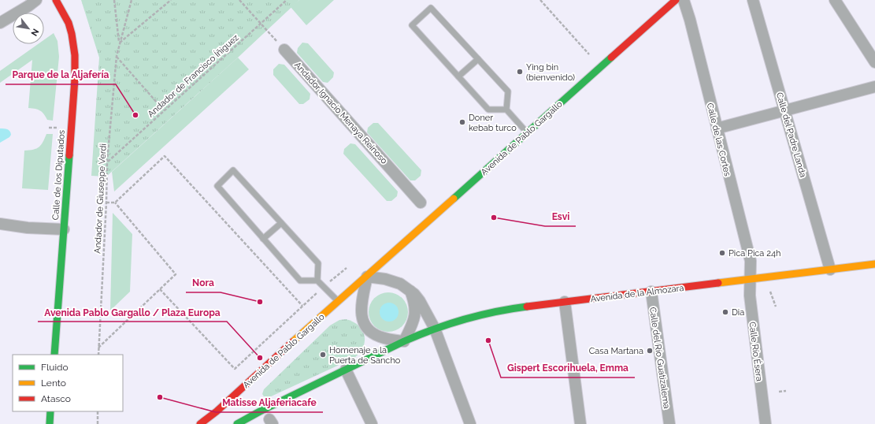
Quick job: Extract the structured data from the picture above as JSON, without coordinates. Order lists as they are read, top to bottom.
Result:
{
  "streets": {
    "street": [
      "Andador Ignacio Menaya Reinoso",
      "Calle del Padre Landa",
      "Avenida de Pablo Gargallo",
      "Calle de las Cortes",
      "Calle de los Diputados",
      "Avenida de la Almozara",
      "Calle Río Ésera",
      "Calle del Río Guatizalema"
    ],
    "path": ["Andador de Francisco Íñiguez", "Andador de Giuseppe Verdi"]
  },
  "crossings": [
    ["Andador de Francisco Íñiguez", "Andador de Giuseppe Verdi"],
    ["Calle del Padre Landa", "Avenida de la Almozara"],
    ["Avenida de Pablo Gargallo", "Avenida de la Almozara"],
    ["Calle de las Cortes", "Avenida de la Almozara"],
    ["Calle de las Cortes", "Calle Río Ésera"],
    ["Avenida de la Almozara", "Calle Río Ésera"],
    ["Avenida de la Almozara", "Calle del Río Guatizalema"]
  ],
  "places": [
    "Ying bin (bienvenido)",
    "Parque de la Aljafería",
    "Doner kebab turco",
    "Esvi",
    "Pica Pica 24h",
    "Nora",
    "Dia",
    "Gispert Escorihuela, Emma",
    "Casa Martana",
    "Homenaje a la Puerta de Sancho",
    "Avenida Pablo Gargallo / Plaza Europa",
    "Matisse Aljaferiacafe"
  ],
  "legend": ["Fluido", "Lento", "Atasco"],
  "north": "bottom right"
}
